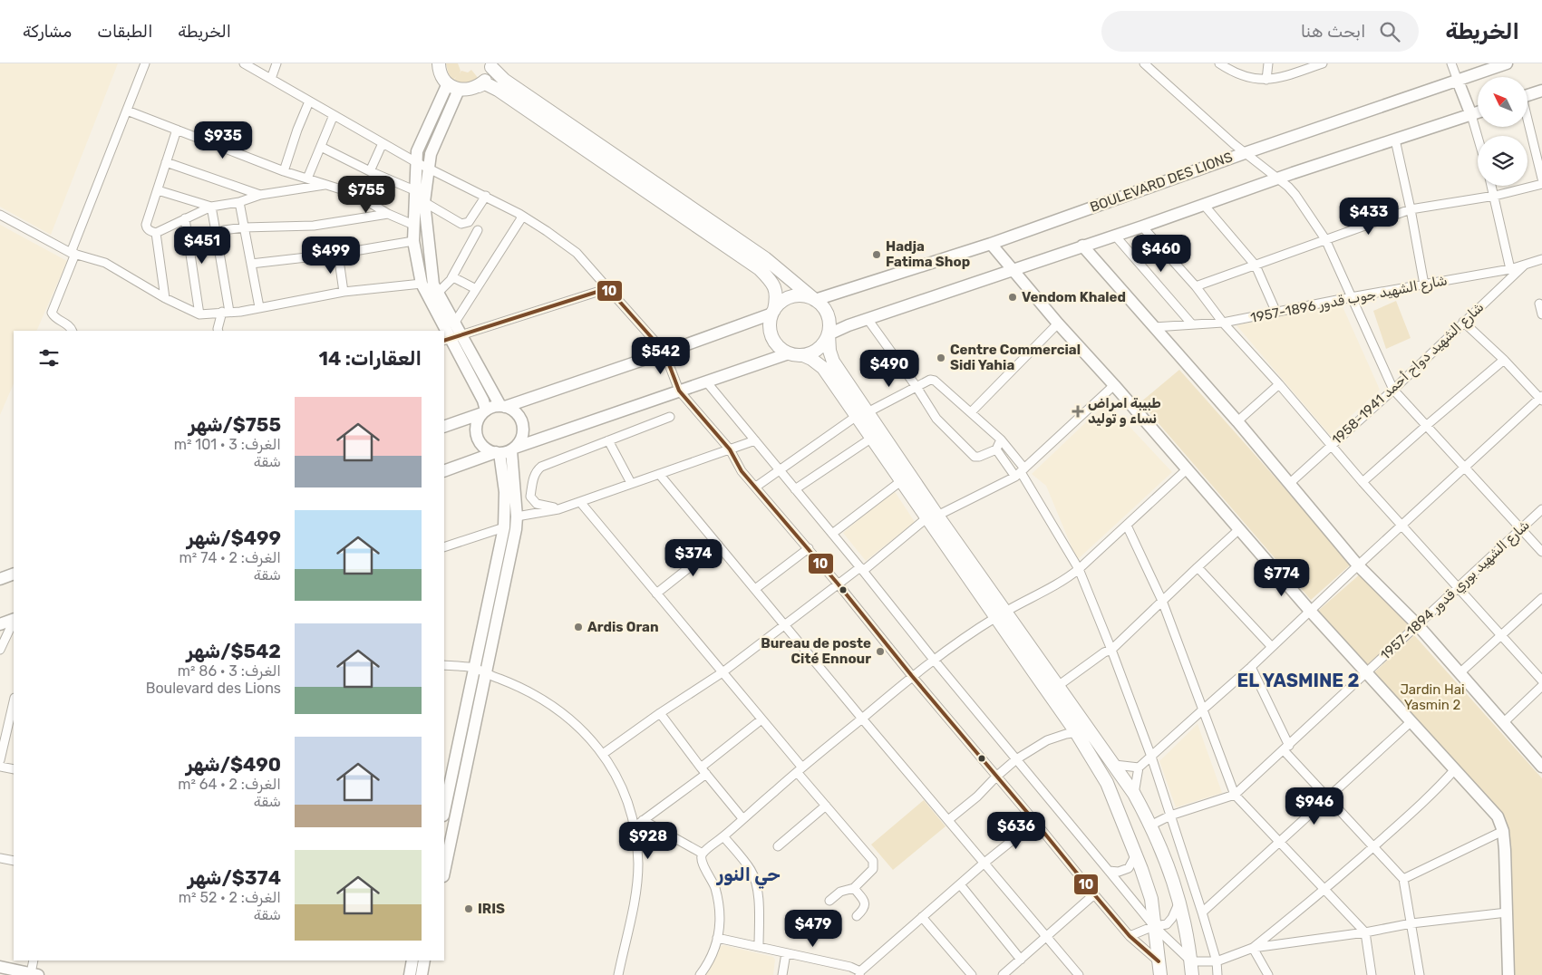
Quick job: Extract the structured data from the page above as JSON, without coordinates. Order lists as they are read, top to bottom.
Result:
{
  "streets": {
    "main road": ["BOULEVARD DES LIONS"],
    "street": ["شارع الشهيد جوب قدور 1896-1957", "شارع الشهيد دواح أحمد 1941-1958", "شارع الشهيد بوري قدور 1894-1957"]
  },
  "crossings": [
    ["شارع الشهيد جوب قدور 1896-1957", "شارع الشهيد دواح أحمد 1941-1958"]
  ],
  "districts": ["EL YASMINE 2", "حي النور"],
  "parks": ["Jardin Hai Yasmin 2"],
  "places": {
    "other": [
      "Hadja Fatima Shop",
      "Vendom Khaled",
      "Centre Commercial Sidi Yahia",
      "Ardis Oran",
      "Bureau de poste Cité Ennour",
      "IRIS"
    ],
    "health": ["طبيبة امراض نساء و توليد"]
  },
  "lines": ["transit line 10"],
  "north": "top left",
  "page": {
    "header": "الخريطة",
    "search": "ابحث هنا",
    "nav": ["الخريطة", "الطبقات", "مشاركة"],
    "price": [
      "$935",
      "$755",
      "$433",
      "$451",
      "$460",
      "$499",
      "$542",
      "$490",
      "$374",
      "$774",
      "$946",
      "$636",
      "$928",
      "$479"
    ],
    "heading": "العقارات: 14",
    "list": [
      {
        "name": "$755/شهر",
        "note": "الغرف: 3 · 101 m² · شقة"
      },
      {
        "name": "$499/شهر",
        "note": "الغرف: 2 · 74 m² · شقة"
      },
      {
        "name": "$542/شهر",
        "note": "الغرف: 3 · 86 m² · Boulevard des Lions"
      },
      {
        "name": "$490/شهر",
        "note": "الغرف: 2 · 64 m² · شقة"
      },
      {
        "name": "$374/شهر",
        "note": "الغرف: 2 · 52 m² · شقة"
      }
    ]
  }
}
